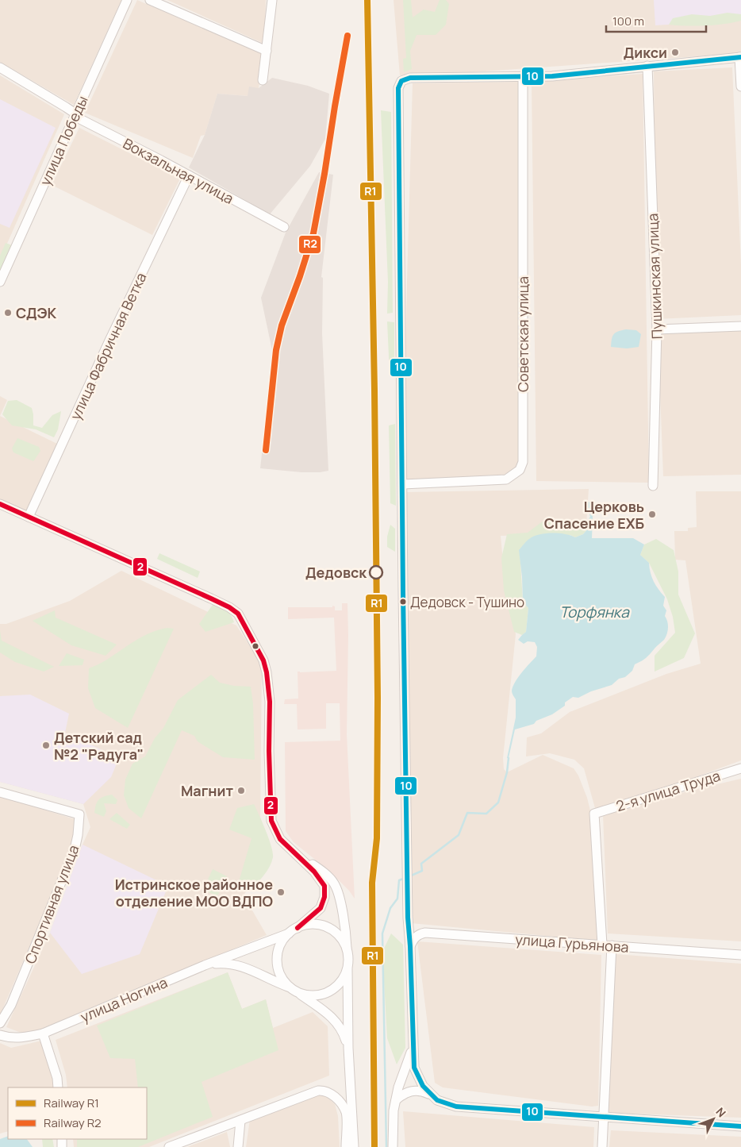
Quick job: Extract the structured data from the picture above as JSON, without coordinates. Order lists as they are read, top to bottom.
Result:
{
  "streets": {
    "street": [
      "улица Победы",
      "Вокзальная улица",
      "Пушкинская улица",
      "Советская улица",
      "улица Фабричная Ветка",
      "2-я улица Труда",
      "Спортивная улица",
      "улица Гурьянова",
      "улица Ногина"
    ]
  },
  "crossings": [
    ["улица Победы", "Вокзальная улица"],
    ["Вокзальная улица", "улица Фабричная Ветка"],
    ["2-я улица Труда", "улица Гурьянова"]
  ],
  "water": ["Торфянка"],
  "places": [
    "Дикси",
    "СДЭК",
    "Церковь Спасение ЕХБ",
    "Дедовск",
    "Дедовск - Тушино",
    "Детский сад №2 \"Радуга\"",
    "Магнит",
    "Истринское районное отделение МОО ВДПО"
  ],
  "lines": [
    "rail line R1",
    "rail line R2",
    "transit line 10",
    "transit line 2"
  ],
  "legend": ["Railway R1", "Railway R2"],
  "scale_bar": "100 m",
  "north": "top right"
}
